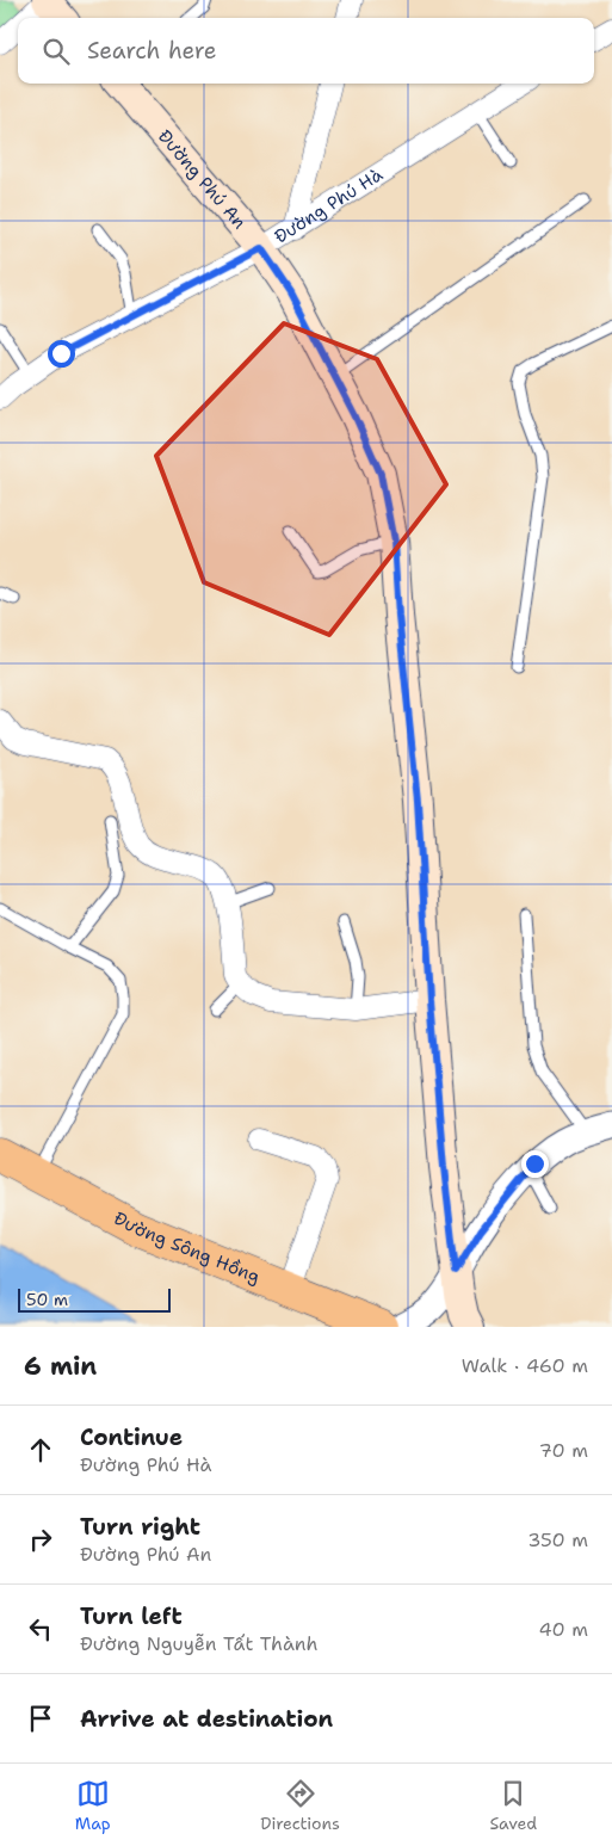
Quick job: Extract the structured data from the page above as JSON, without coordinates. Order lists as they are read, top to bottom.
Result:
{
  "streets": {
    "main road": ["Đường Phú An", "Đường Sông Hồng"],
    "street": ["Đường Phú Hà"]
  },
  "crossings": [
    ["Đường Phú An", "Đường Phú Hà"]
  ],
  "scale_bar": "50 m",
  "page": {
    "search": "Search here",
    "scale": "50 m",
    "heading": ["6 min", "Walk · 460 m"],
    "list": [
      ["Continue", "Đường Phú Hà", "70 m"],
      ["Turn right", "Đường Phú An", "350 m"],
      ["Turn left", "Đường Nguyễn Tất Thành", "40 m"],
      "Arrive at destination"
    ],
    "nav": ["Map", "Directions", "Saved"]
  }
}
